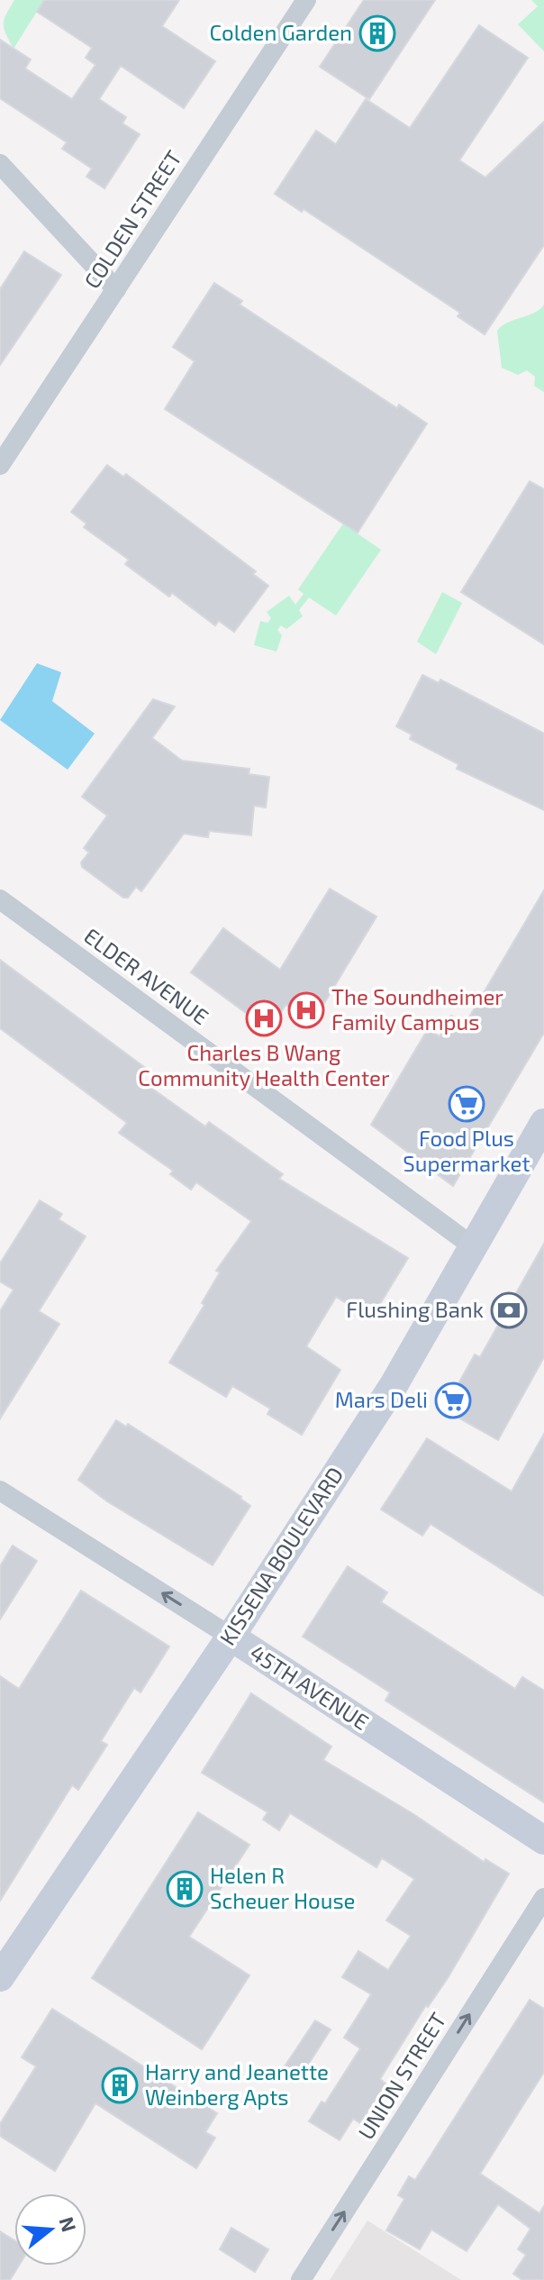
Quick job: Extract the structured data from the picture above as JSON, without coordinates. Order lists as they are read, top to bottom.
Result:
{
  "streets": {
    "main road": ["KISSENA BOULEVARD", "45TH AVENUE"],
    "street": ["COLDEN STREET", "ELDER AVENUE", "UNION STREET"]
  },
  "crossings": [
    ["ELDER AVENUE", "KISSENA BOULEVARD"],
    ["KISSENA BOULEVARD", "45TH AVENUE"]
  ],
  "one_way": ["45TH AVENUE", "UNION STREET"],
  "places": {
    "building": ["Colden Garden", "Helen R Scheuer House", "Harry and Jeanette Weinberg Apts"],
    "hospital": ["The Soundheimer Family Campus", "Charles B Wang Community Health Center"],
    "supermarket": ["Food Plus Supermarket", "Mars Deli"],
    "bank": ["Flushing Bank"]
  },
  "north": "right"
}
